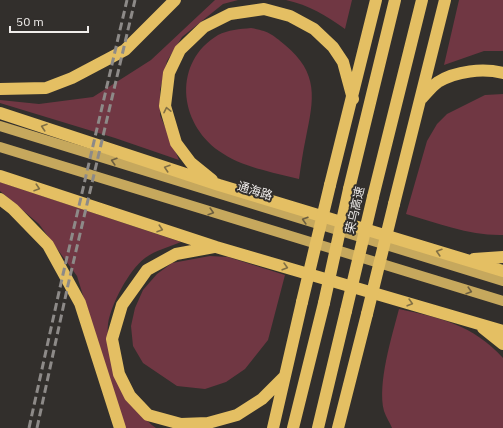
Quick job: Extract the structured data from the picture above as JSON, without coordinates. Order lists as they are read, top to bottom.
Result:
{
  "streets": {
    "highway": ["荣乌高速"],
    "main road": ["通海路"]
  },
  "scale_bar": "50 m"
}
